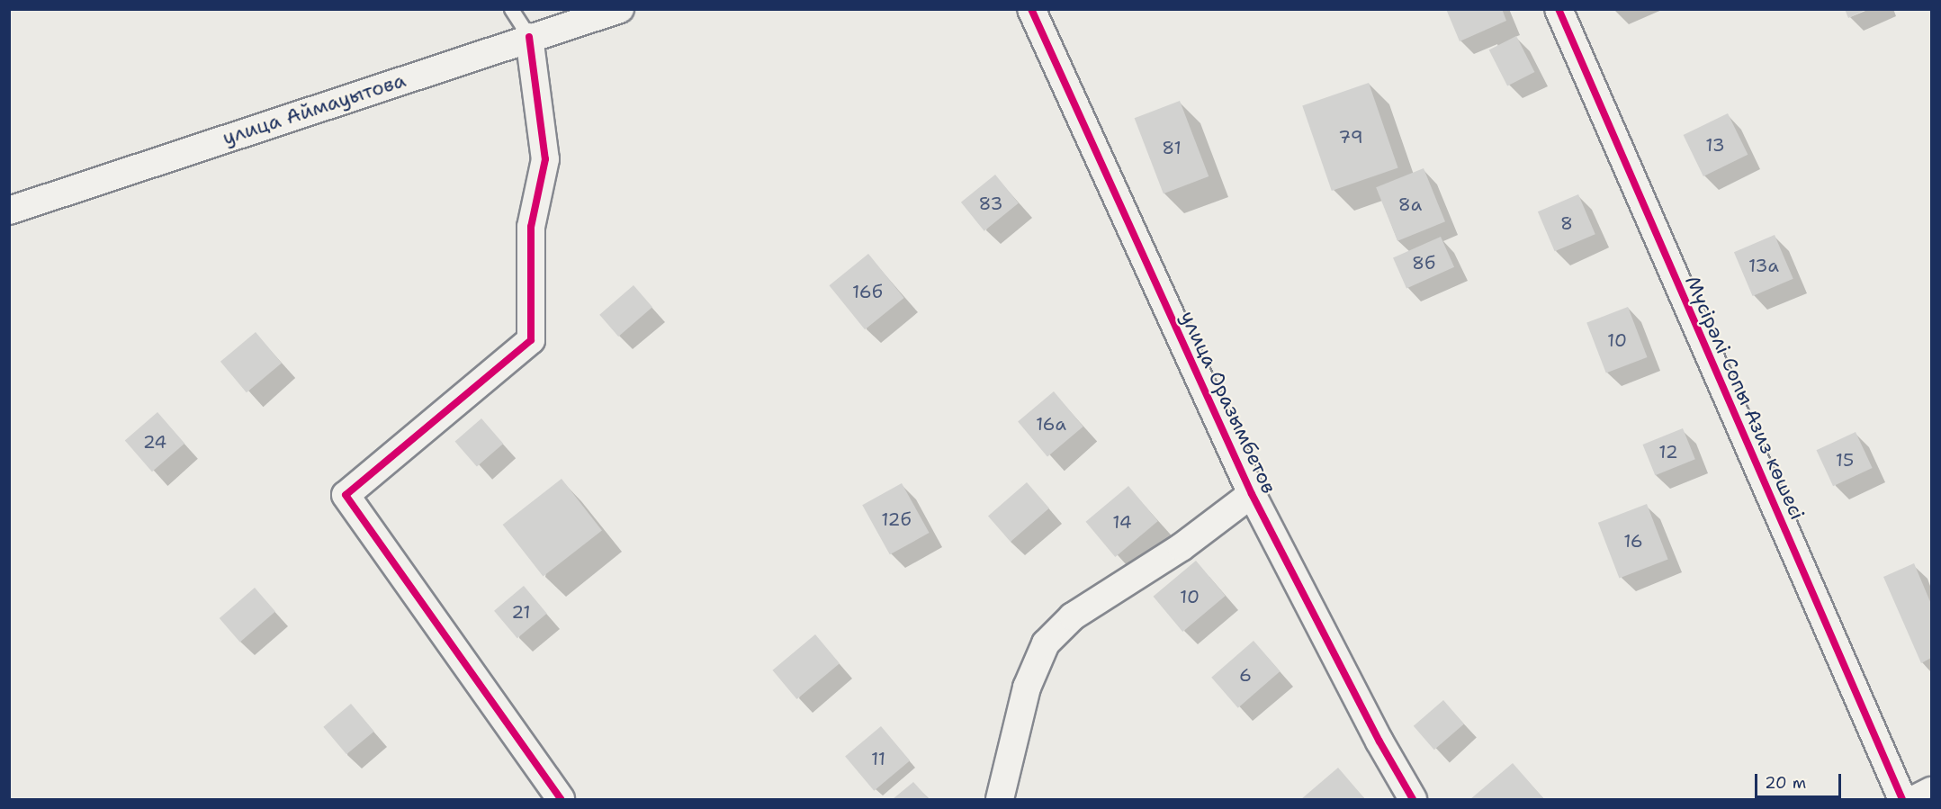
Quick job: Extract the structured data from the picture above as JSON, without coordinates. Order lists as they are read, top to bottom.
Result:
{
  "streets": {
    "street": ["улица Аймауытова", "Мүсірәлі Сопы Азиз көшесі", "улица Оразымбетов"]
  },
  "house_numbers": [
    "79",
    "13",
    "81",
    "83",
    "8а",
    "8",
    "8б",
    "13а",
    "16б",
    "10",
    "16а",
    "24",
    "12",
    "15",
    "12б",
    "14",
    "16",
    "10",
    "21",
    "6",
    "11"
  ],
  "scale_bar": "20 m"
}
